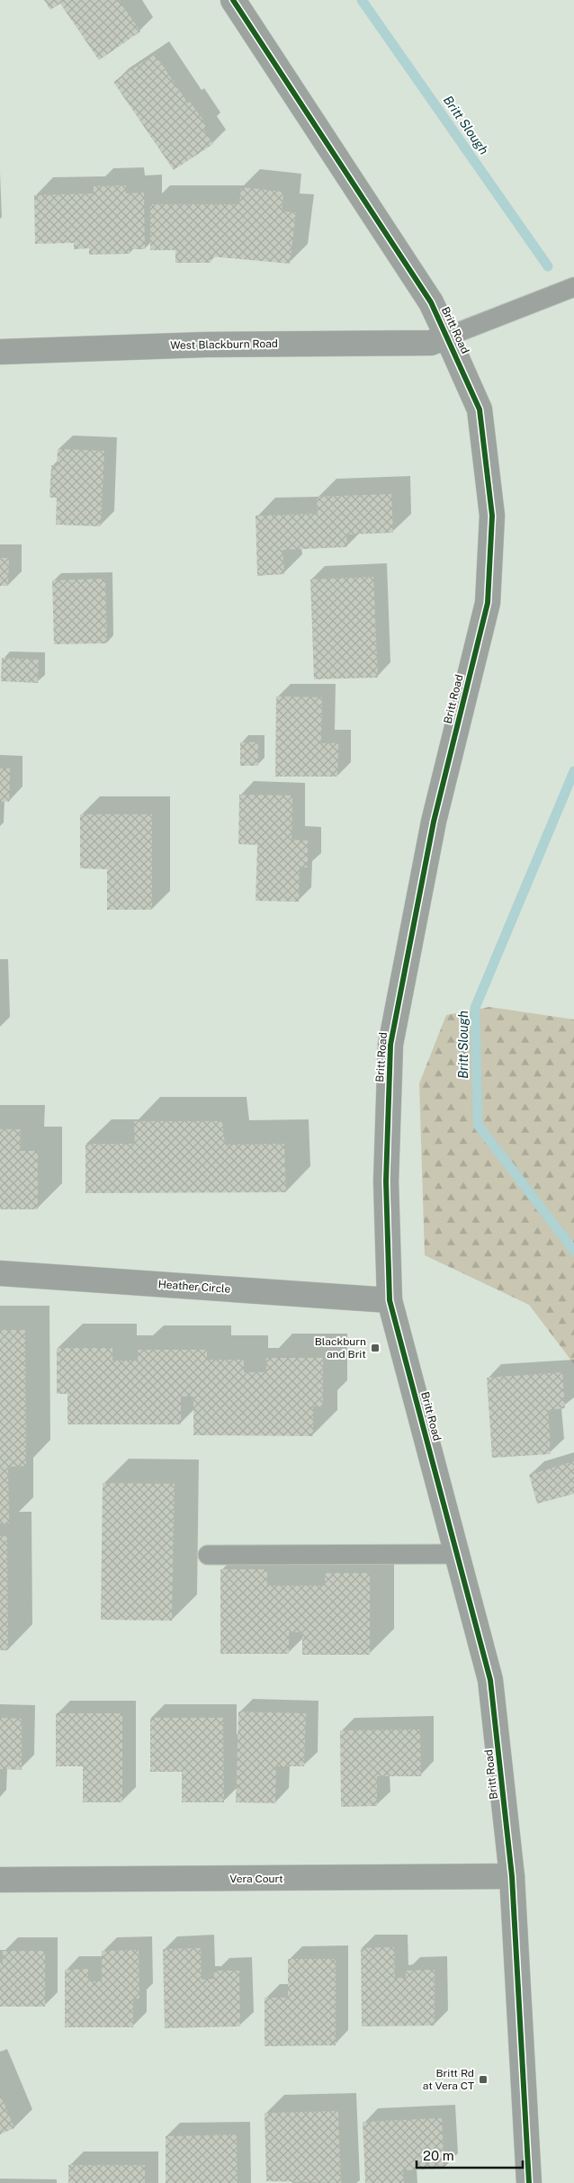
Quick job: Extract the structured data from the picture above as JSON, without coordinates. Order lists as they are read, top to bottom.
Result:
{
  "streets": {
    "street": [
      "Britt Road",
      "West Blackburn Road",
      "Heather Circle",
      "Vera Court"
    ]
  },
  "crossings": [
    ["Britt Road", "West Blackburn Road"],
    ["Britt Road", "Heather Circle"],
    ["Britt Road", "Vera Court"]
  ],
  "water": ["Britt Slough"],
  "places": {
    "transit": ["Blackburn and Brit", "Britt Rd at Vera CT"]
  },
  "scale_bar": "20 m"
}
